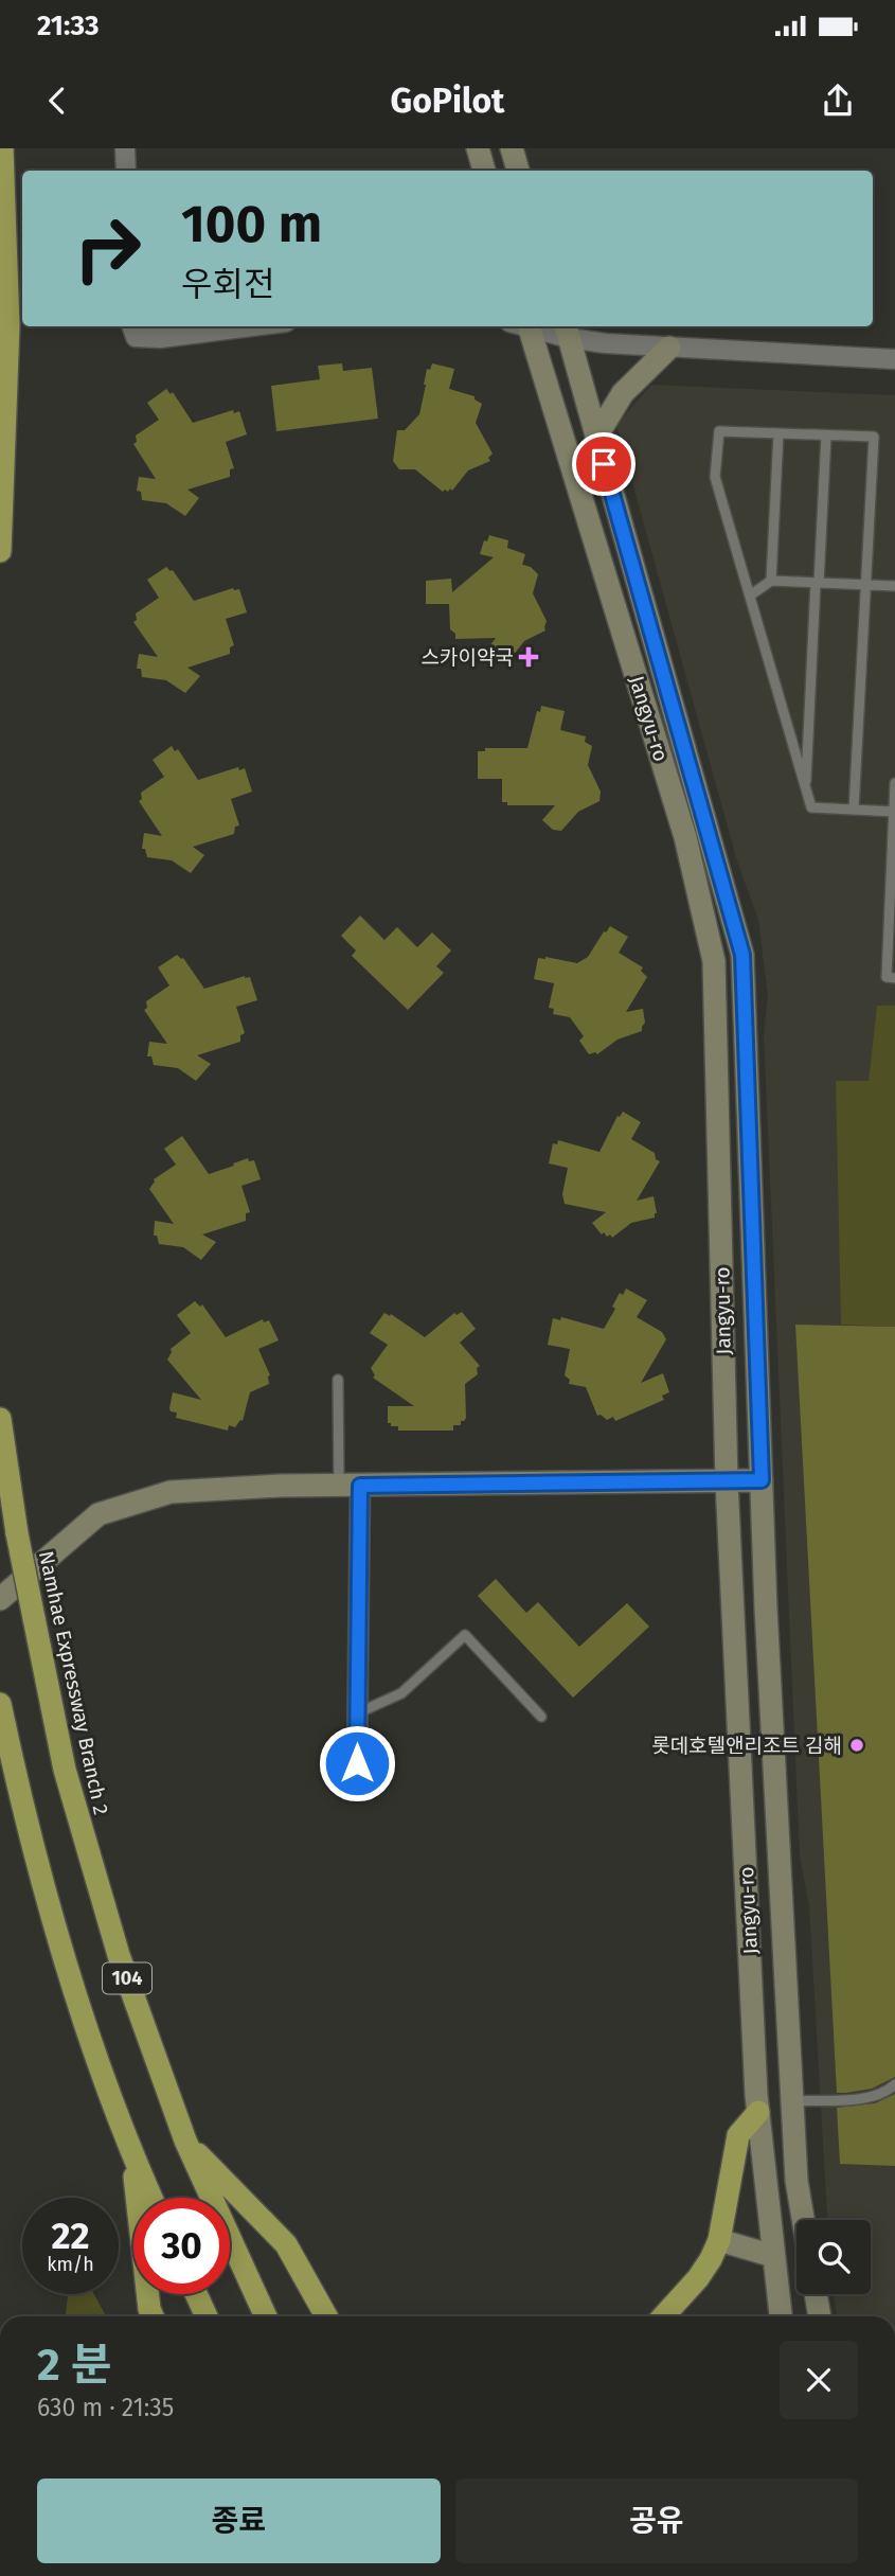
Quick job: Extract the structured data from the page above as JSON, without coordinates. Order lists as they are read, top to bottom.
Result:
{
  "streets": {
    "highway": ["Namhae Expressway Branch 2", "104"],
    "main road": ["Jangyu-ro"]
  },
  "places": {
    "health": ["스카이약국"],
    "other": ["롯데호텔앤리조트 김해"]
  },
  "page": {
    "status": "21:33",
    "header": "GoPilot",
    "turn": ["100 m", "우회전"],
    "speed": "22 km/h",
    "limit": "30",
    "heading": ["2 분", "630 m · 21:35"],
    "buttons": ["종료", "공유"]
  }
}
